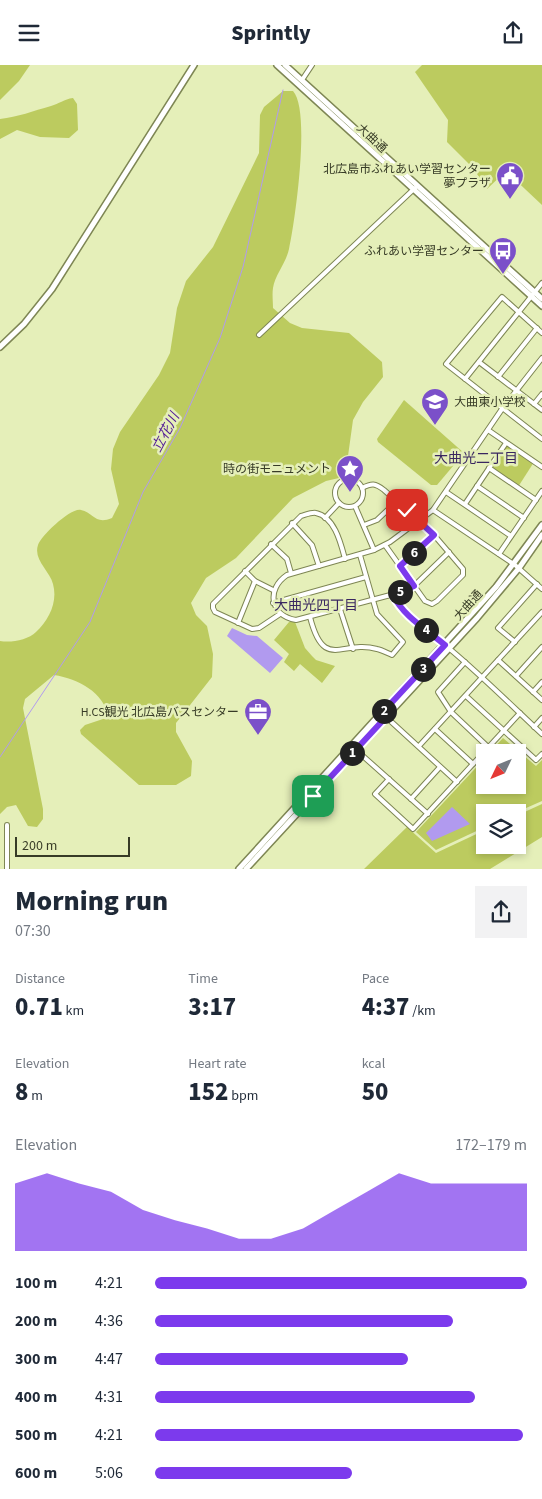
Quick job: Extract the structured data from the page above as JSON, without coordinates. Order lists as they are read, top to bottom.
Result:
{
  "streets": {
    "street": ["大曲通"]
  },
  "districts": ["大曲光二丁目", "大曲光四丁目"],
  "water": ["立花川"],
  "places": {
    "public building": ["北広島市ふれあい学習センター 夢プラザ"],
    "bus stop": ["ふれあい学習センター"],
    "school or university": ["大曲東小学校"],
    "place": ["時の街モニュメント"],
    "office": ["H.CS観光 北広島バスセンター"]
  },
  "scale_bar": "200 m",
  "north": "bottom left",
  "page": {
    "header": "Sprintly",
    "pins": [
      "6",
      "5",
      "4",
      "3",
      "2",
      "1"
    ],
    "scale": "200 m",
    "heading": ["Morning run", "07:30"],
    "stats": [
      ["Distance", "0.71 km"],
      ["Time", "3:17"],
      ["Pace", "4:37 /km"],
      ["Elevation", "8 m"],
      ["Heart rate", "152 bpm"],
      ["kcal", "50"]
    ],
    "chart": ["Elevation", "172–179 m"],
    "list": [
      {
        "name": "100 m",
        "note": "4:21"
      },
      {
        "name": "200 m",
        "note": "4:36"
      },
      {
        "name": "300 m",
        "note": "4:47"
      },
      {
        "name": "400 m",
        "note": "4:31"
      },
      {
        "name": "500 m",
        "note": "4:21"
      },
      {
        "name": "600 m",
        "note": "5:06"
      }
    ]
  }
}
